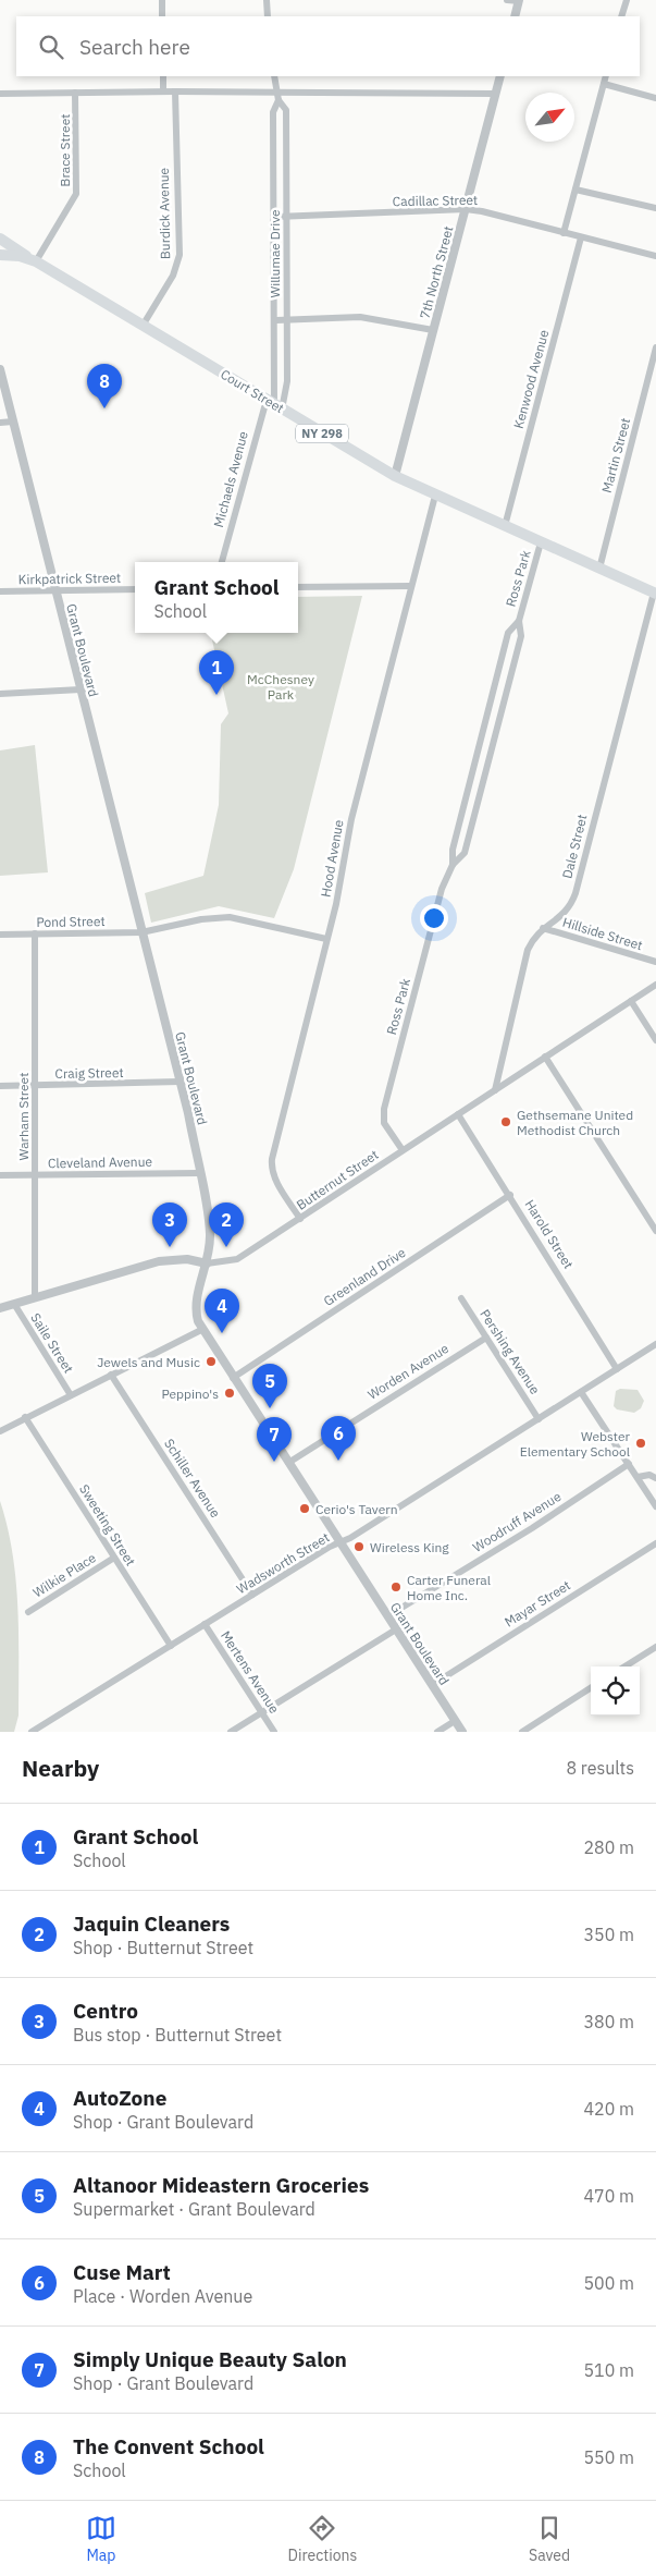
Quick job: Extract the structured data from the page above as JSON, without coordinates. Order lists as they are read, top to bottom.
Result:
{
  "streets": {
    "main road": ["Court Street", "NY 298"],
    "street": [
      "Brace Street",
      "Cadillac Street",
      "Burdick Avenue",
      "Willumae Drive",
      "7th North Street",
      "Kenwood Avenue",
      "Martin Street",
      "Michaels Avenue",
      "Kirkpatrick Street",
      "Ross Park",
      "Grant Boulevard",
      "Dale Street",
      "Hood Avenue",
      "Pond Street",
      "Hillside Street",
      "Craig Street",
      "Warham Street",
      "Cleveland Avenue",
      "Butternut Street",
      "Harold Street",
      "Greenland Drive",
      "Saile Street",
      "Pershing Avenue",
      "Worden Avenue",
      "Schiller Avenue",
      "Woodruff Avenue",
      "Sweeting Street",
      "Wadsworth Street",
      "Wilkie Place",
      "Mayar Street",
      "Mertens Avenue"
    ]
  },
  "crossings": [
    ["Brace Street", "Court Street"],
    ["Cadillac Street", "Willumae Drive"],
    ["Cadillac Street", "7th North Street"],
    ["Cadillac Street", "Kenwood Avenue"],
    ["Burdick Avenue", "Court Street"],
    ["Willumae Drive", "Court Street"],
    ["Willumae Drive", "Michaels Avenue"],
    ["7th North Street", "Court Street"],
    ["Kenwood Avenue", "Court Street"],
    ["Court Street", "Martin Street"],
    ["Court Street", "Michaels Avenue"],
    ["Court Street", "Ross Park"],
    ["Court Street", "Dale Street"],
    ["Court Street", "Hood Avenue"],
    ["Kirkpatrick Street", "Grant Boulevard"],
    ["Ross Park", "Butternut Street"],
    ["Grant Boulevard", "Pond Street"],
    ["Grant Boulevard", "Craig Street"],
    ["Grant Boulevard", "Cleveland Avenue"],
    ["Grant Boulevard", "Butternut Street"],
    ["Grant Boulevard", "Greenland Drive"],
    ["Grant Boulevard", "Worden Avenue"],
    ["Grant Boulevard", "Woodruff Avenue"],
    ["Grant Boulevard", "Wadsworth Street"],
    ["Grant Boulevard", "Mayar Street"],
    ["Dale Street", "Hillside Street"],
    ["Dale Street", "Butternut Street"],
    ["Hood Avenue", "Pond Street"],
    ["Hood Avenue", "Butternut Street"],
    ["Pond Street", "Warham Street"],
    ["Craig Street", "Warham Street"],
    ["Warham Street", "Cleveland Avenue"],
    ["Warham Street", "Butternut Street"],
    ["Butternut Street", "Harold Street"],
    ["Butternut Street", "Saile Street"],
    ["Harold Street", "Greenland Drive"],
    ["Harold Street", "Wadsworth Street"],
    ["Pershing Avenue", "Worden Avenue"],
    ["Pershing Avenue", "Wadsworth Street"],
    ["Schiller Avenue", "Wadsworth Street"],
    ["Sweeting Street", "Wadsworth Street"],
    ["Sweeting Street", "Wilkie Place"],
    ["Wadsworth Street", "Mertens Avenue"]
  ],
  "parks": ["McChesney Park"],
  "places": [
    "Gethsemane United Methodist Church",
    "Jewels and Music",
    "Peppino's",
    "Webster Elementary School",
    "Cerio's Tavern",
    "Wireless King",
    "Carter Funeral Home Inc."
  ],
  "north": "top right",
  "page": {
    "search": "Search here",
    "pins": [
      "8",
      "1",
      "2",
      "3",
      "4",
      "5",
      "6",
      "7"
    ],
    "popup": ["Grant School", "School"],
    "heading": ["Nearby", "8 results"],
    "list": [
      {
        "mark": "1",
        "name": "Grant School",
        "note": "School",
        "value": "280 m"
      },
      {
        "mark": "2",
        "name": "Jaquin Cleaners",
        "note": "Shop · Butternut Street",
        "value": "350 m"
      },
      {
        "mark": "3",
        "name": "Centro",
        "note": "Bus stop · Butternut Street",
        "value": "380 m"
      },
      {
        "mark": "4",
        "name": "AutoZone",
        "note": "Shop · Grant Boulevard",
        "value": "420 m"
      },
      {
        "mark": "5",
        "name": "Altanoor Mideastern Groceries",
        "note": "Supermarket · Grant Boulevard",
        "value": "470 m"
      },
      {
        "mark": "6",
        "name": "Cuse Mart",
        "note": "Place · Worden Avenue",
        "value": "500 m"
      },
      {
        "mark": "7",
        "name": "Simply Unique Beauty Salon",
        "note": "Shop · Grant Boulevard",
        "value": "510 m"
      },
      {
        "mark": "8",
        "name": "The Convent School",
        "note": "School",
        "value": "550 m"
      }
    ],
    "nav": ["Map", "Directions", "Saved"]
  }
}
